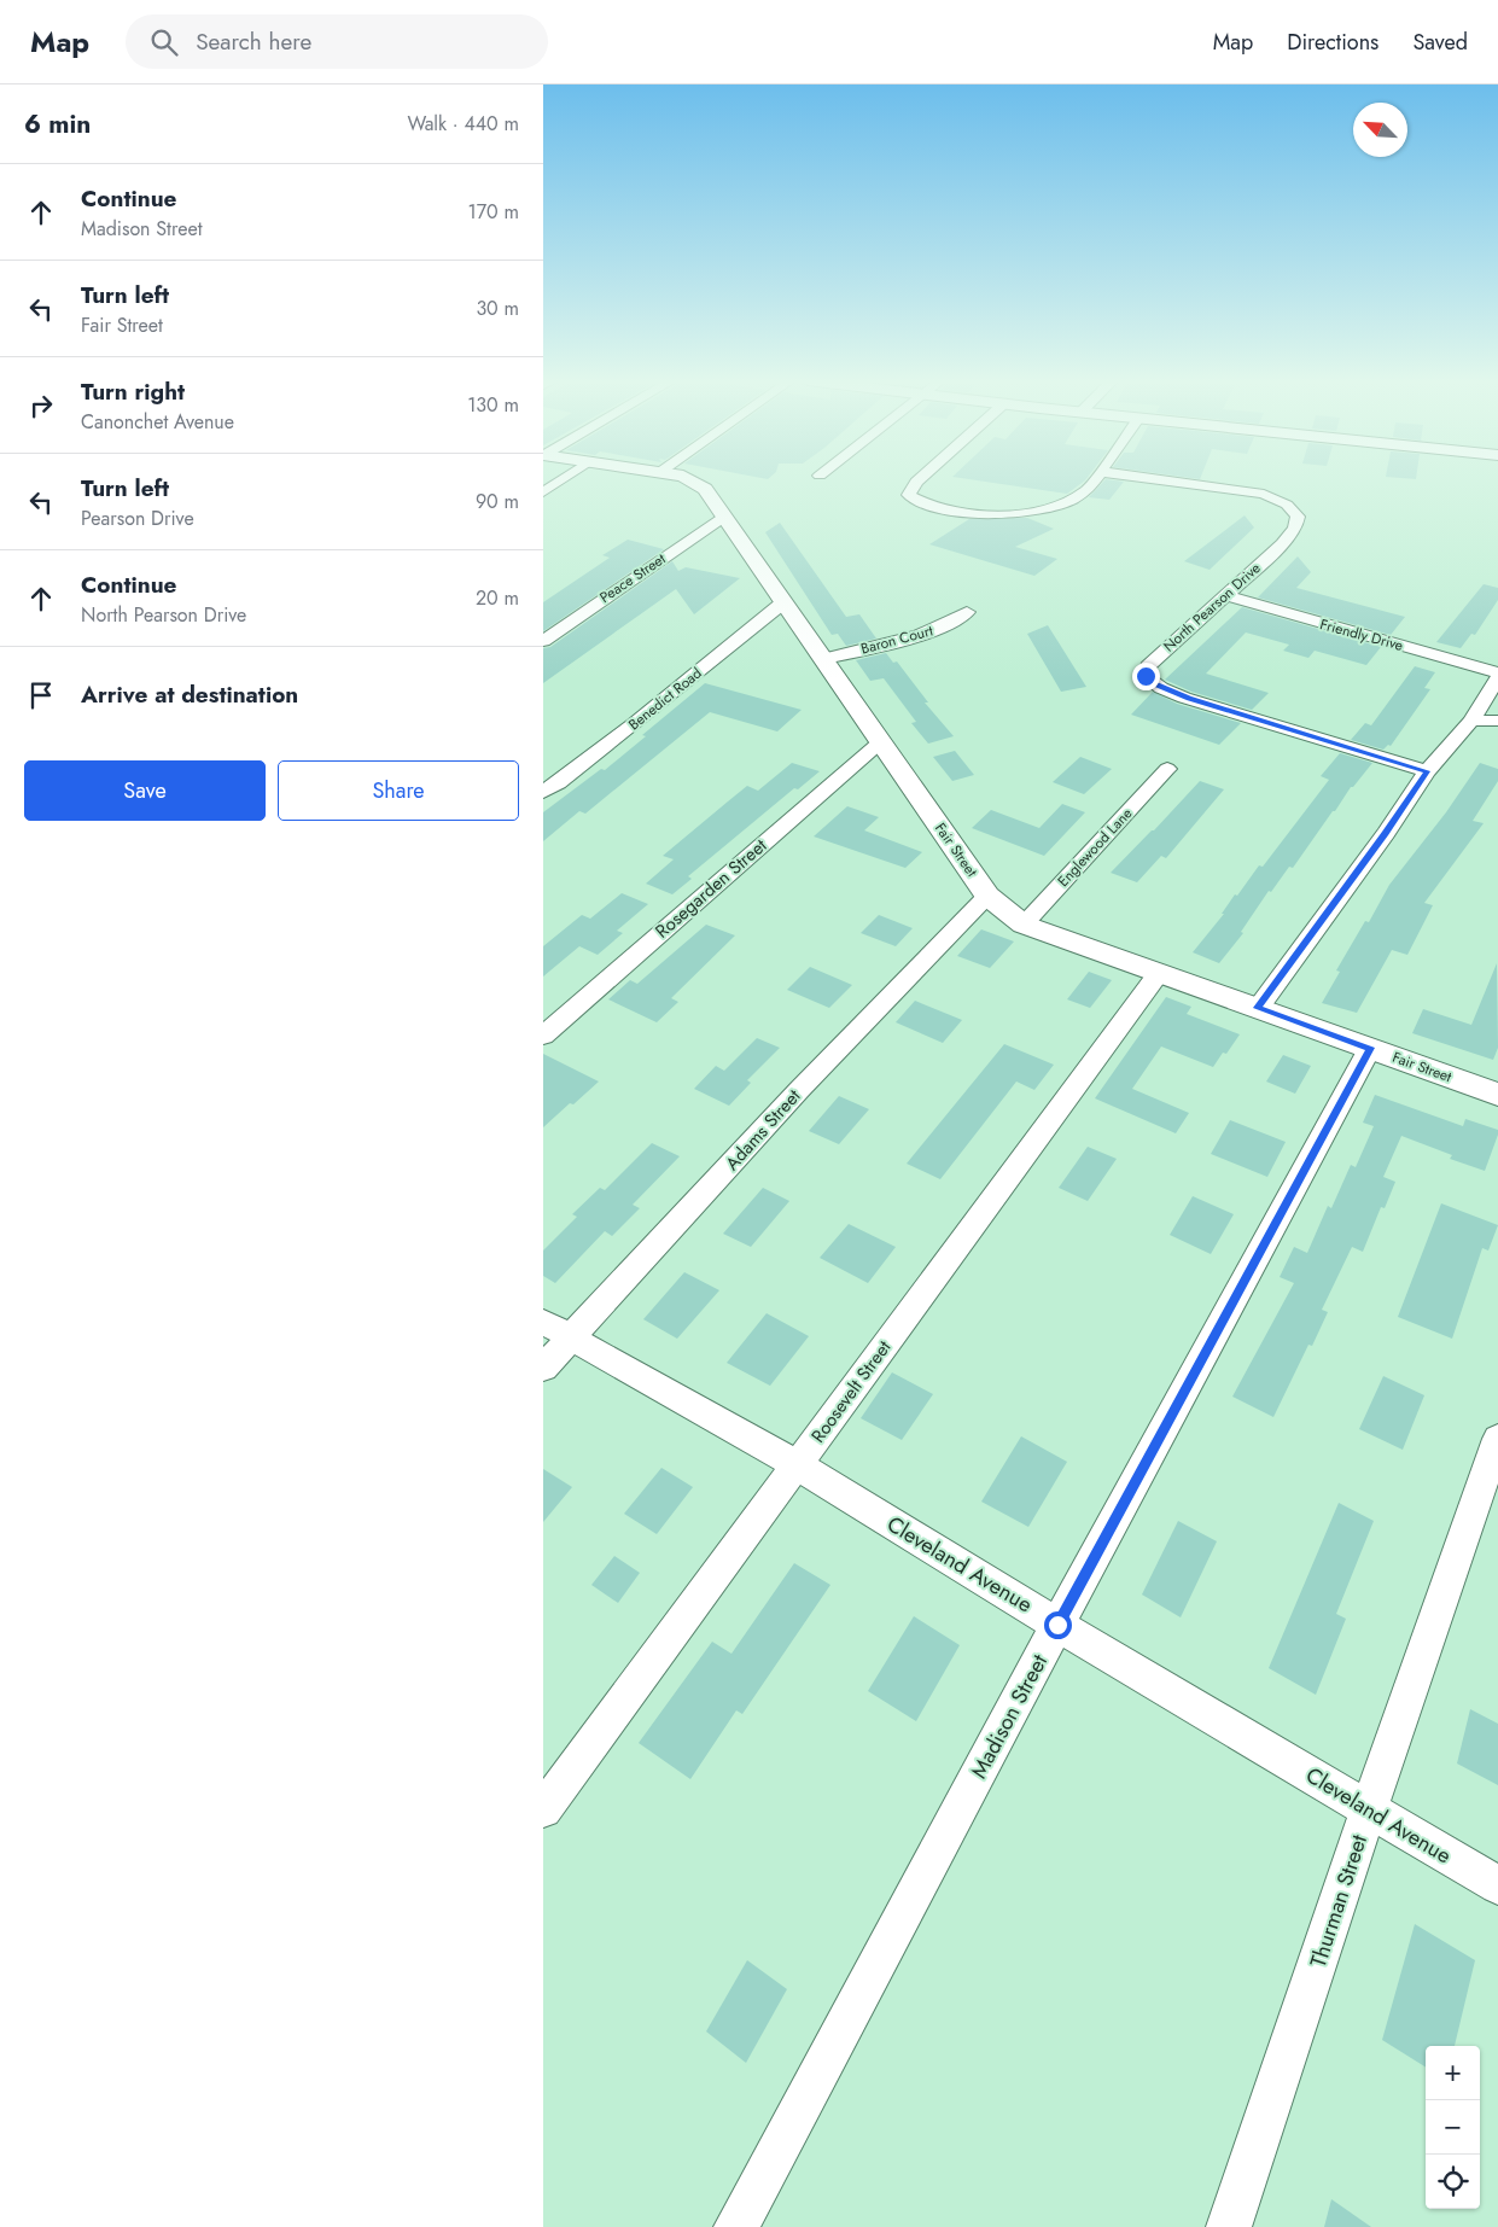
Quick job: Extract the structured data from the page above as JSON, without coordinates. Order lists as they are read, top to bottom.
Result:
{
  "streets": {
    "street": [
      "Peace Street",
      "North Pearson Drive",
      "Friendly Drive",
      "Baron Court",
      "Benedict Road",
      "Englewood Lane",
      "Fair Street",
      "Rosegarden Street",
      "Adams Street",
      "Roosevelt Street",
      "Cleveland Avenue",
      "Madison Street",
      "Thurman Street"
    ]
  },
  "crossings": [
    ["Peace Street", "Fair Street"],
    ["North Pearson Drive", "Friendly Drive"],
    ["Baron Court", "Fair Street"],
    ["Benedict Road", "Fair Street"],
    ["Englewood Lane", "Fair Street"],
    ["Fair Street", "Rosegarden Street"],
    ["Fair Street", "Adams Street"],
    ["Fair Street", "Roosevelt Street"],
    ["Fair Street", "Madison Street"],
    ["Adams Street", "Cleveland Avenue"],
    ["Roosevelt Street", "Cleveland Avenue"],
    ["Cleveland Avenue", "Madison Street"],
    ["Cleveland Avenue", "Thurman Street"]
  ],
  "north": "top left",
  "page": {
    "header": "Map",
    "search": "Search here",
    "nav": ["Map", "Directions", "Saved"],
    "heading": ["6 min", "Walk · 440 m"],
    "list": [
      ["Continue", "Madison Street", "170 m"],
      ["Turn left", "Fair Street", "30 m"],
      ["Turn right", "Canonchet Avenue", "130 m"],
      ["Turn left", "Pearson Drive", "90 m"],
      ["Continue", "North Pearson Drive", "20 m"],
      "Arrive at destination"
    ],
    "buttons": ["Save", "Share"],
    "map_buttons": ["+", "−"]
  }
}
